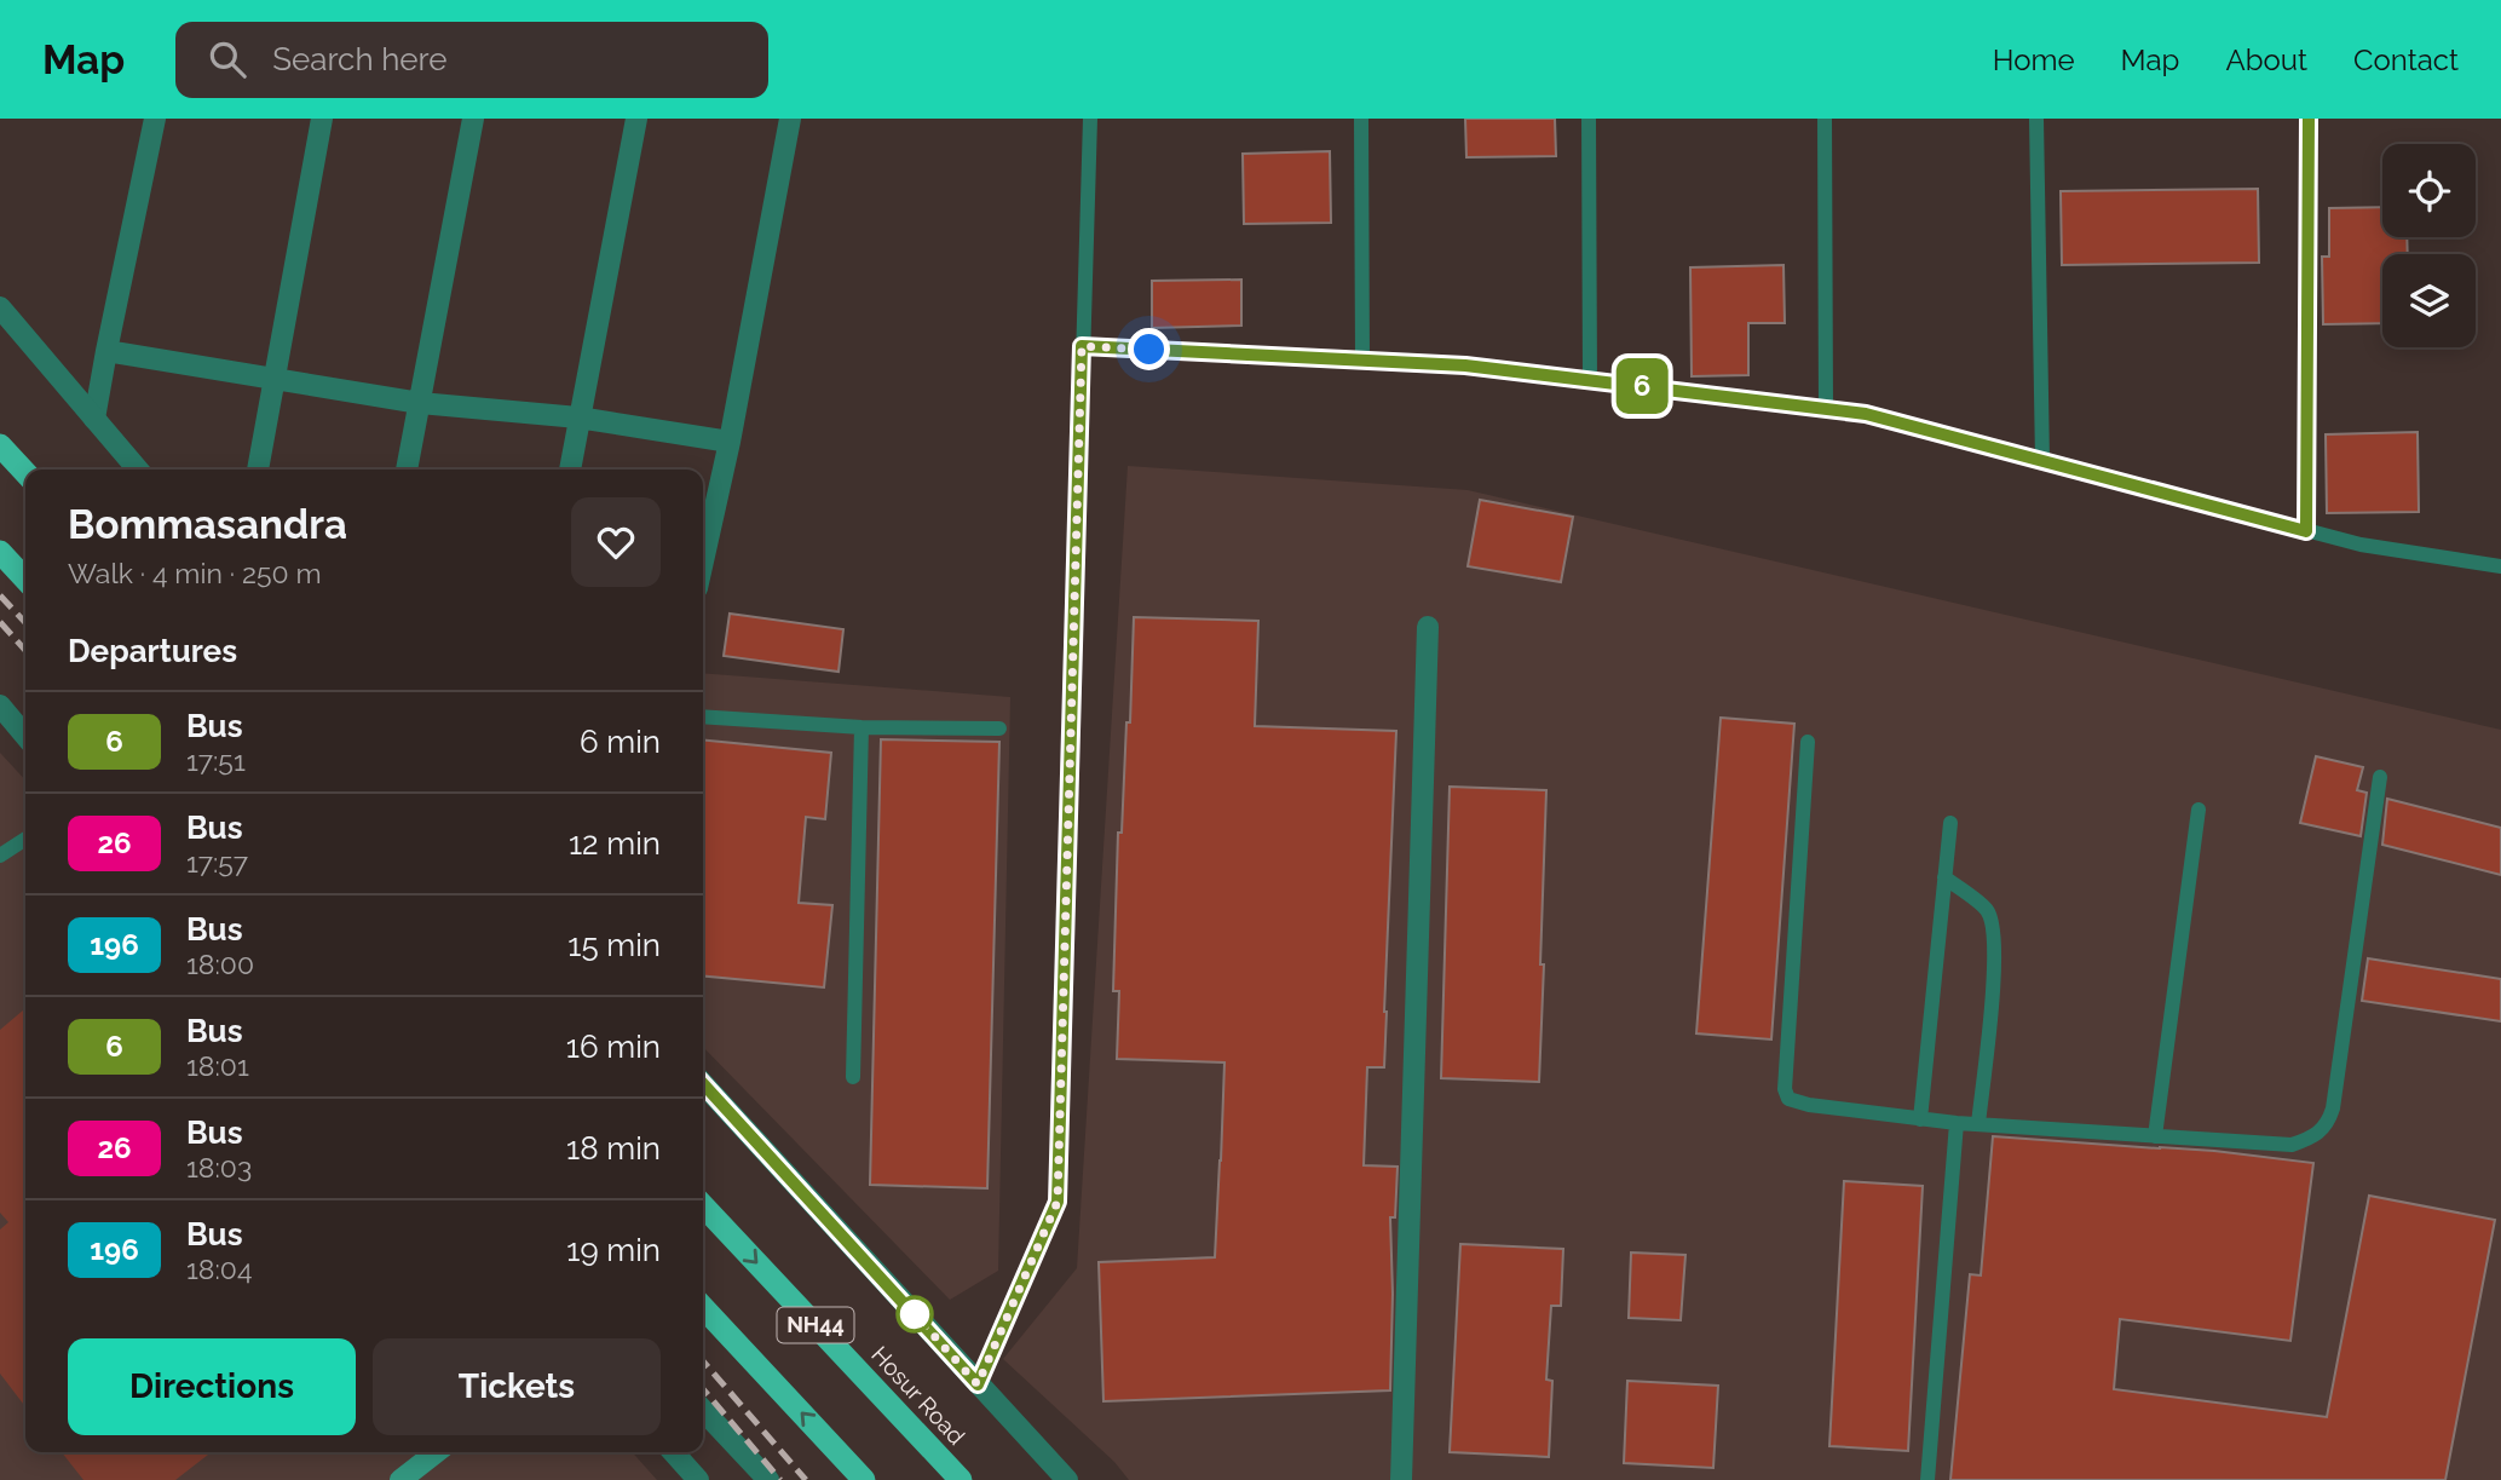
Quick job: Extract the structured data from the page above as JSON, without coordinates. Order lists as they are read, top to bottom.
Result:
{
  "streets": {
    "highway": ["NH44", "Hosur Road"]
  },
  "lines": ["bus line 6"],
  "page": {
    "header": "Map",
    "search": "Search here",
    "nav": [
      "Home",
      "Map",
      "About",
      "Contact"
    ],
    "on_map": "6",
    "heading": [
      ["Bommasandra", "Walk · 4 min · 250 m"],
      "Departures"
    ],
    "list": [
      {
        "mark": "6",
        "name": "Bus",
        "note": "17:51",
        "value": "6 min"
      },
      {
        "mark": "26",
        "name": "Bus",
        "note": "17:57",
        "value": "12 min"
      },
      {
        "mark": "196",
        "name": "Bus",
        "note": "18:00",
        "value": "15 min"
      },
      {
        "mark": "6",
        "name": "Bus",
        "note": "18:01",
        "value": "16 min"
      },
      {
        "mark": "26",
        "name": "Bus",
        "note": "18:03",
        "value": "18 min"
      },
      {
        "mark": "196",
        "name": "Bus",
        "note": "18:04",
        "value": "19 min"
      }
    ],
    "buttons": ["Directions", "Tickets"]
  }
}
